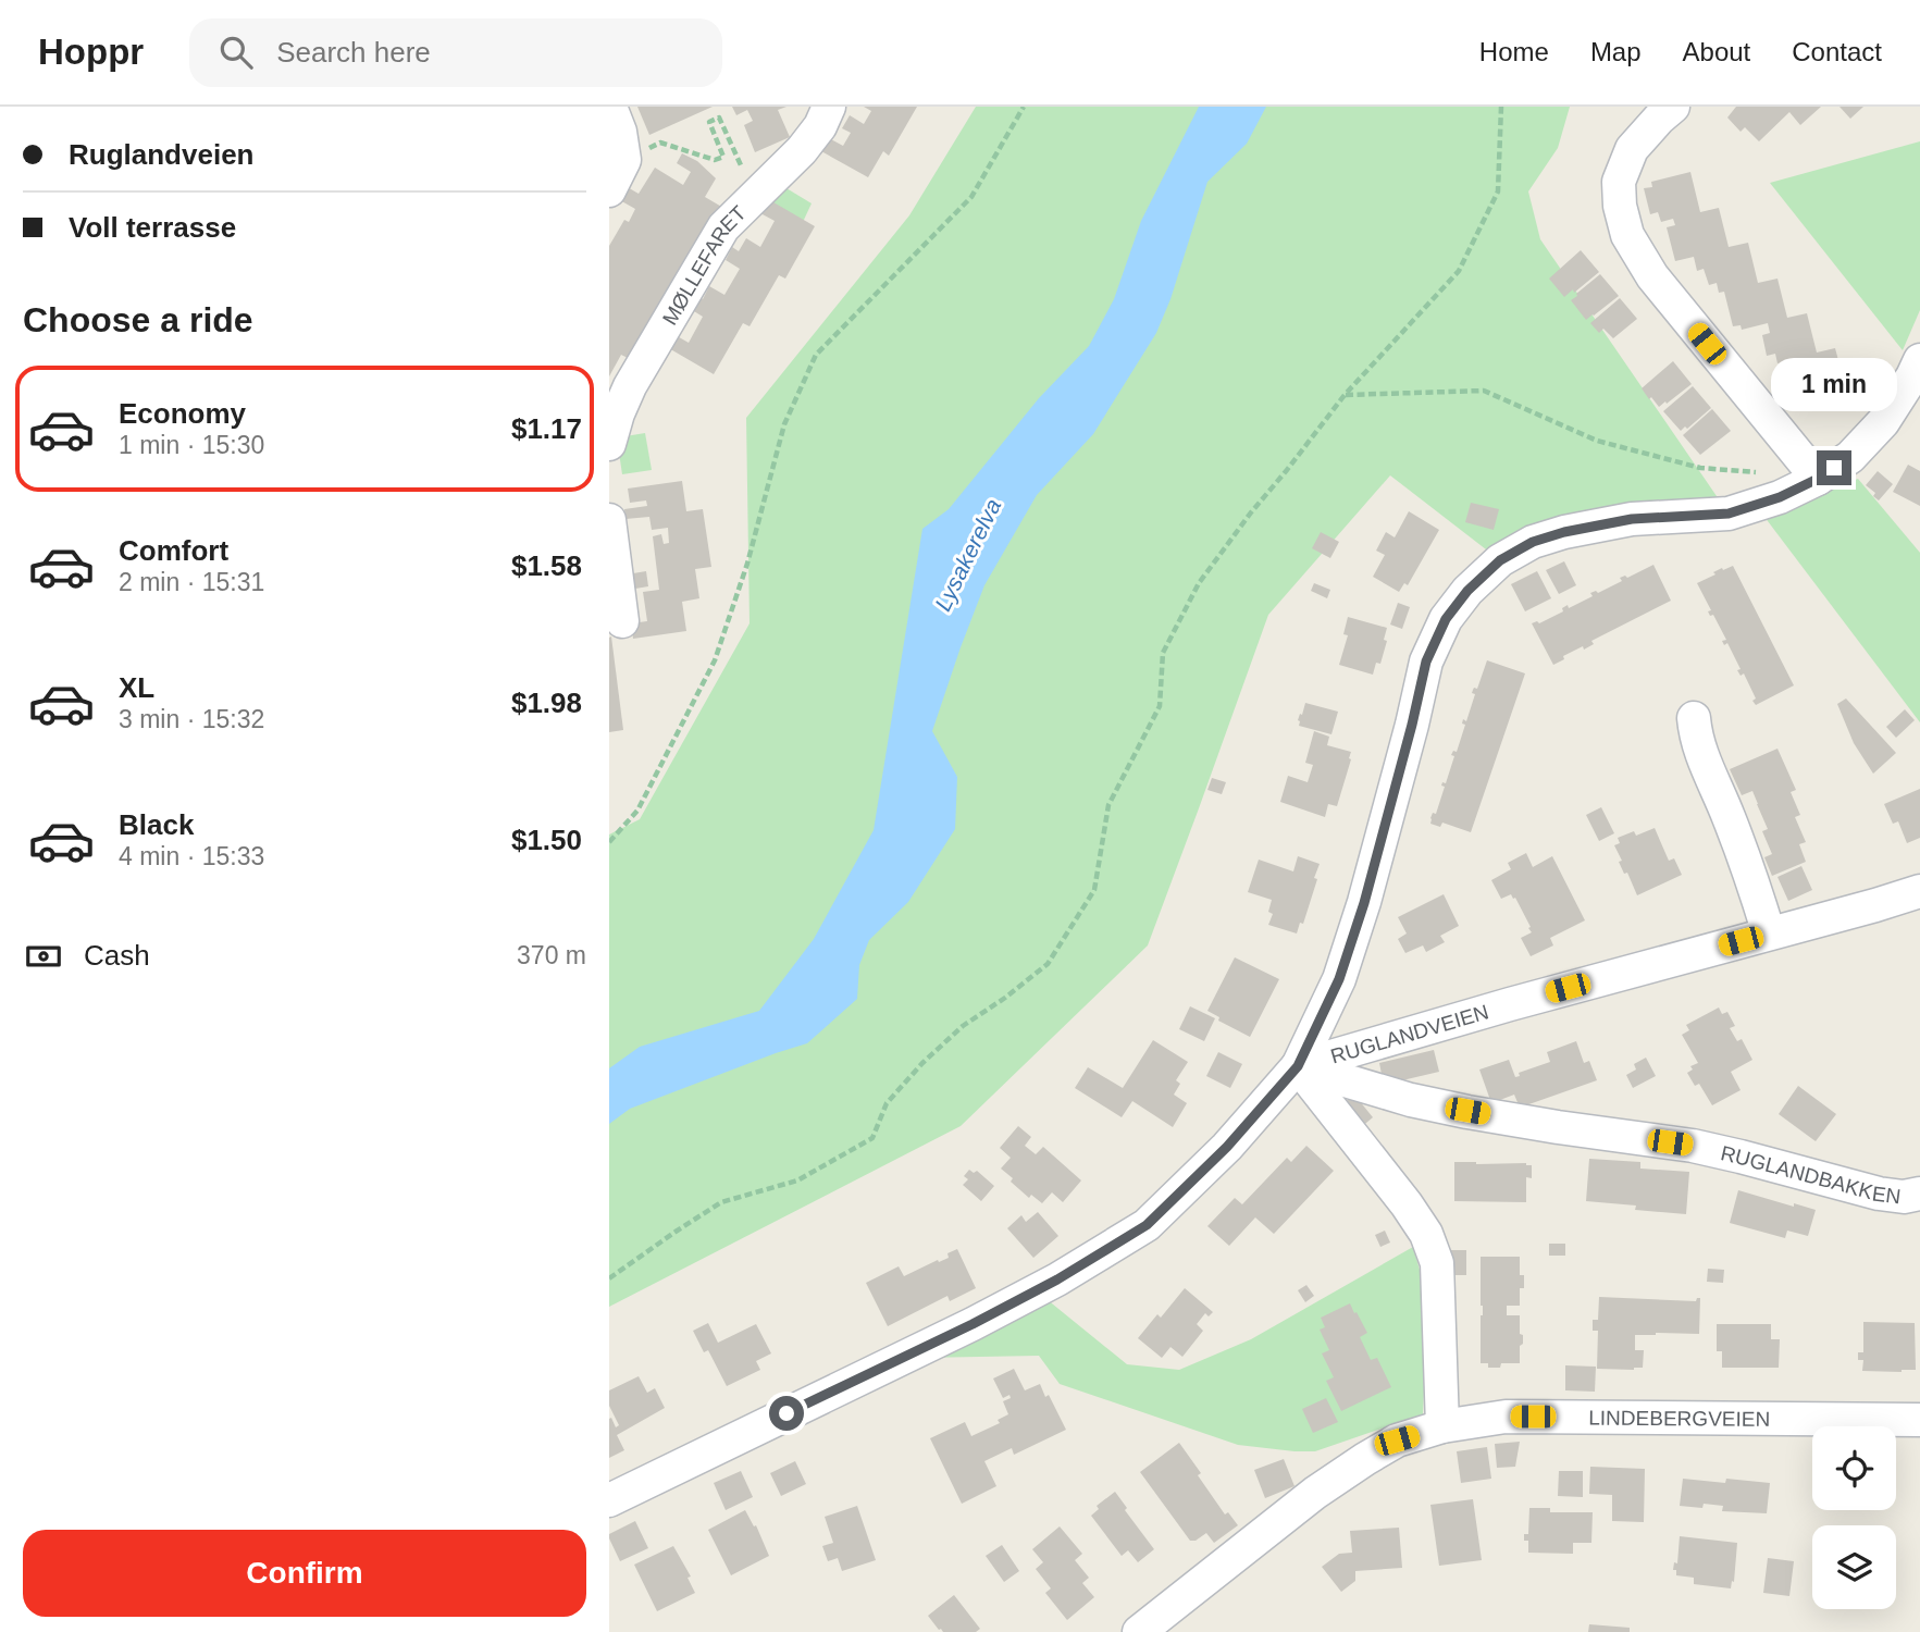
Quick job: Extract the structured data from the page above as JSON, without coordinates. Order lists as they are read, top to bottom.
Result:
{
  "streets": {
    "street": [
      "MØLLEFARET",
      "RUGLANDVEIEN",
      "RUGLANDBAKKEN",
      "LINDEBERGVEIEN"
    ]
  },
  "crossings": [
    ["RUGLANDVEIEN", "RUGLANDBAKKEN"]
  ],
  "water": ["Lysakerelva"],
  "page": {
    "header": "Hoppr",
    "search": "Search here",
    "nav": [
      "Home",
      "Map",
      "About",
      "Contact"
    ],
    "banner": ["Ruglandveien", "Voll terrasse"],
    "heading": "Choose a ride",
    "bubble": "1 min",
    "list": [
      {
        "name": "Economy",
        "note": "1 min · 15:30",
        "value": "$1.17"
      },
      {
        "name": "Comfort",
        "note": "2 min · 15:31",
        "value": "$1.58"
      },
      {
        "name": "XL",
        "note": "3 min · 15:32",
        "value": "$1.98"
      },
      {
        "name": "Black",
        "note": "4 min · 15:33",
        "value": "$1.50"
      }
    ],
    "pay": ["Cash", "370 m"],
    "buttons": "Confirm"
  }
}
